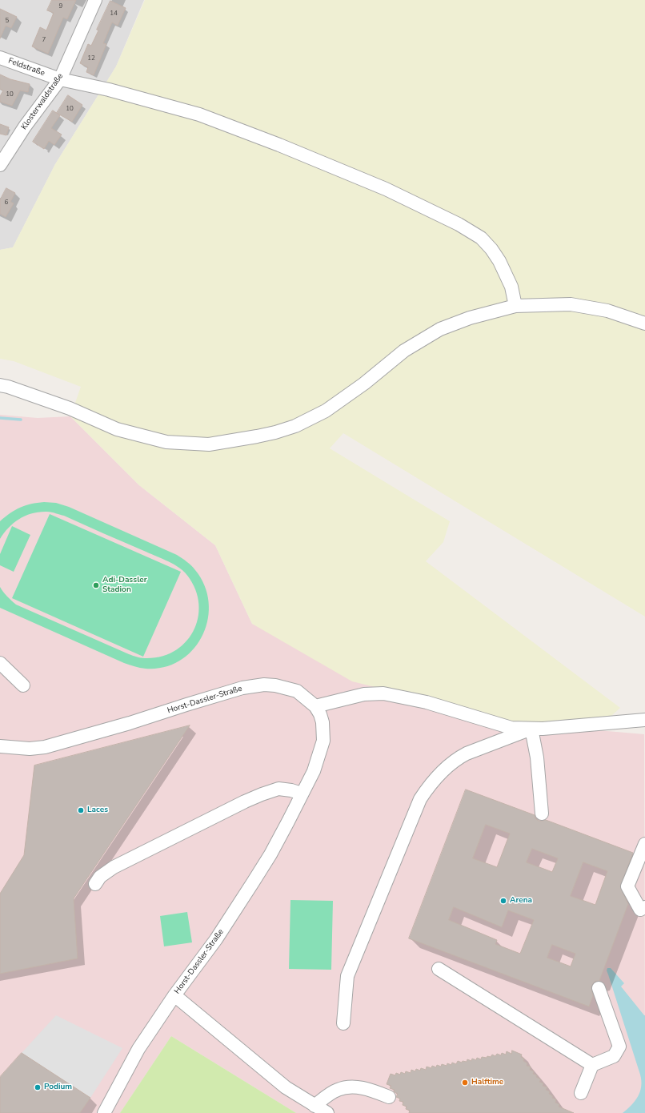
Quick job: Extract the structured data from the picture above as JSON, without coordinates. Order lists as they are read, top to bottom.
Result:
{
  "streets": {
    "street": ["Feldstraße", "Klosterwaldstraße", "Horst-Dassler-Straße"]
  },
  "crossings": [
    ["Feldstraße", "Klosterwaldstraße"]
  ],
  "places": [
    "Adi-Dassler Stadion",
    "Laces",
    "Arena",
    "Halftime",
    "Podium"
  ],
  "house_numbers": [
    "9",
    "14",
    "5",
    "7",
    "12",
    "10",
    "10",
    "6"
  ]
}
